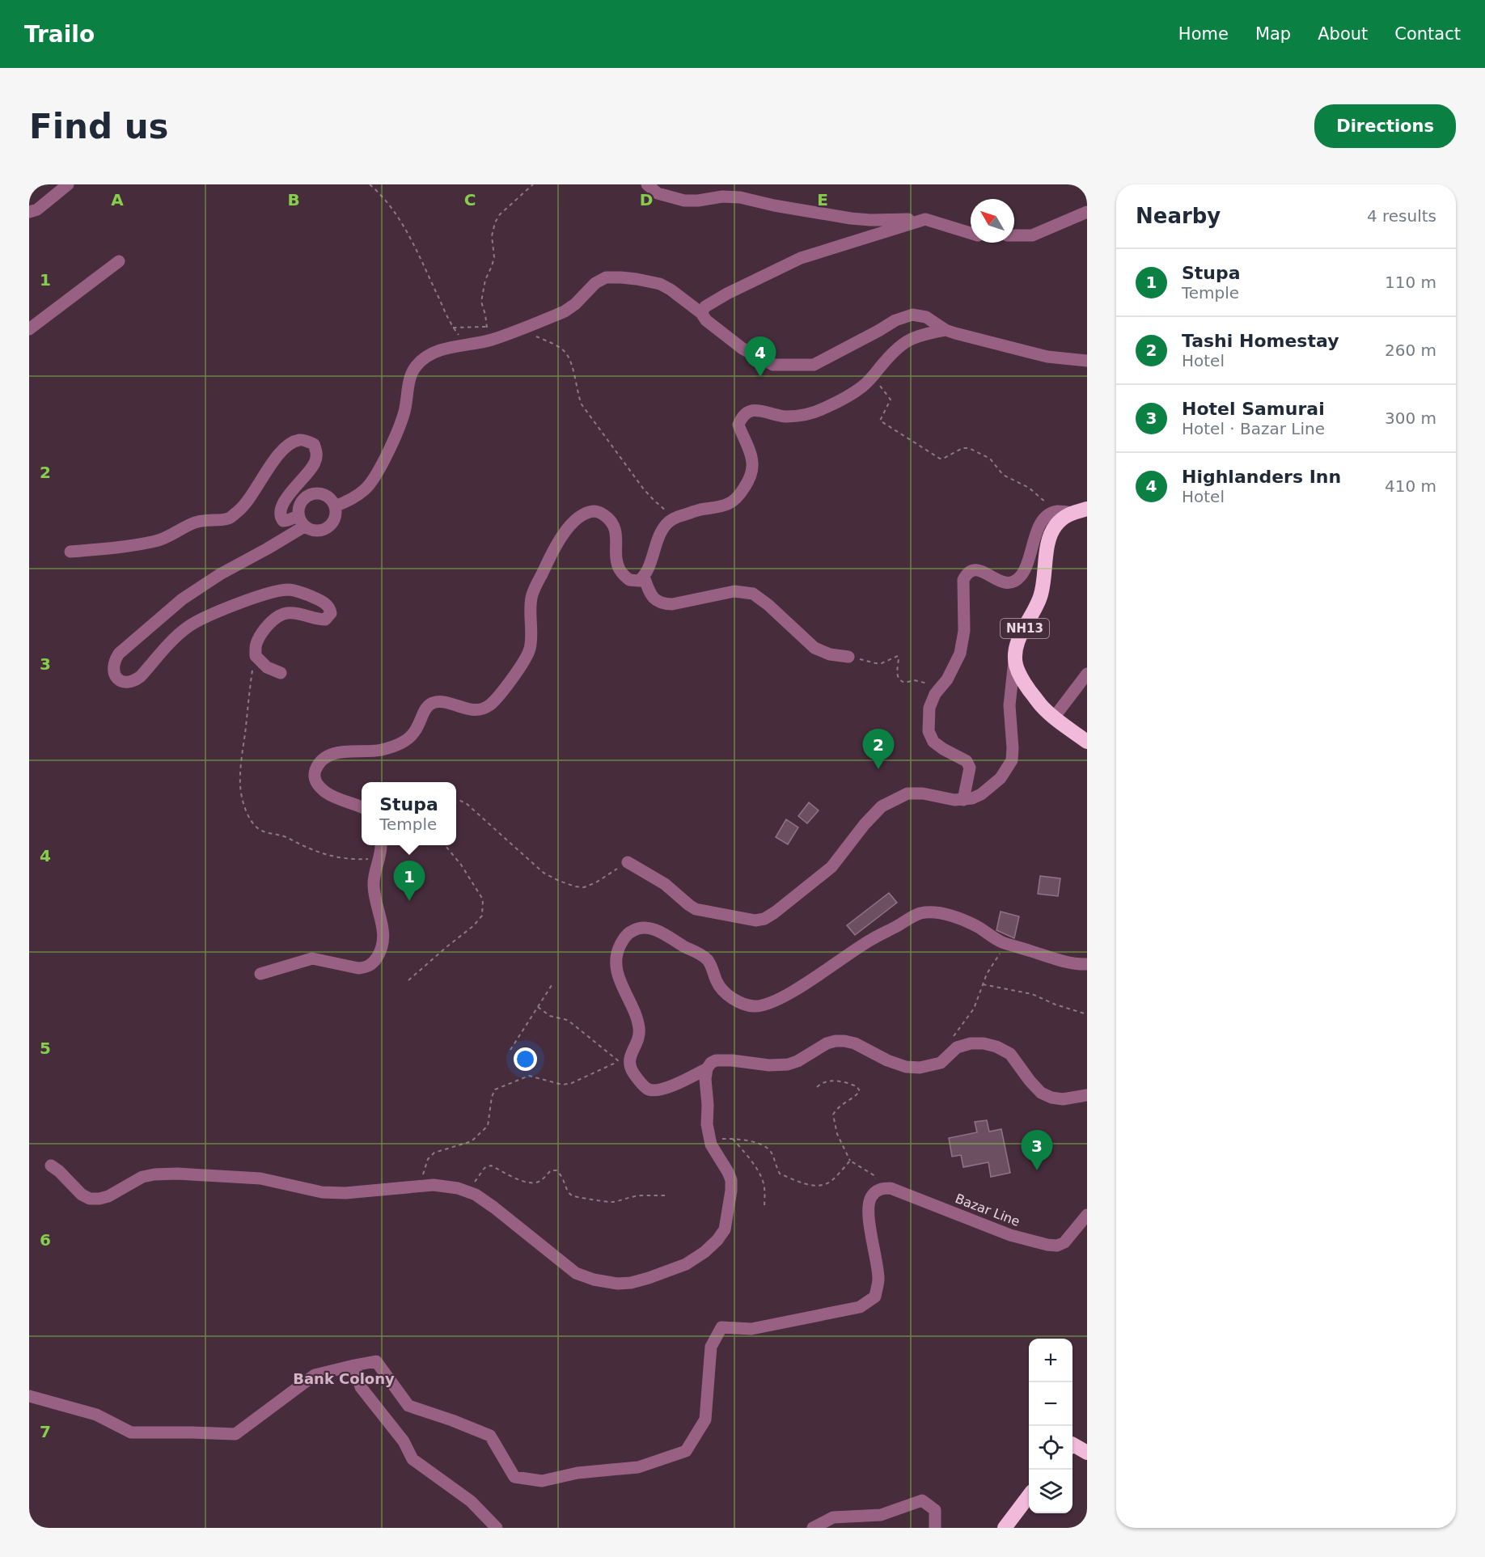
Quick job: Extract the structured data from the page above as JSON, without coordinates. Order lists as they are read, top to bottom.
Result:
{
  "streets": {
    "highway": ["NH13"],
    "street": ["Bazar Line"]
  },
  "districts": ["Bank Colony"],
  "north": "top left",
  "page": {
    "header": "Trailo",
    "nav": [
      "Home",
      "Map",
      "About",
      "Contact"
    ],
    "buttons": "Directions",
    "title": "Find us",
    "heading": ["Nearby", "4 results"],
    "list": [
      {
        "mark": "1",
        "name": "Stupa",
        "note": "Temple",
        "value": "110 m"
      },
      {
        "mark": "2",
        "name": "Tashi Homestay",
        "note": "Hotel",
        "value": "260 m"
      },
      {
        "mark": "3",
        "name": "Hotel Samurai",
        "note": "Hotel · Bazar Line",
        "value": "300 m"
      },
      {
        "mark": "4",
        "name": "Highlanders Inn",
        "note": "Hotel",
        "value": "410 m"
      }
    ],
    "pins": [
      "4",
      "2",
      "1",
      "3"
    ],
    "popup": ["Stupa", "Temple"],
    "map_buttons": ["+", "−"]
  },
  "grid": {
    "columns": [
      "A",
      "B",
      "C",
      "D",
      "E"
    ],
    "rows": [
      "1",
      "2",
      "3",
      "4",
      "5",
      "6",
      "7"
    ]
  }
}
